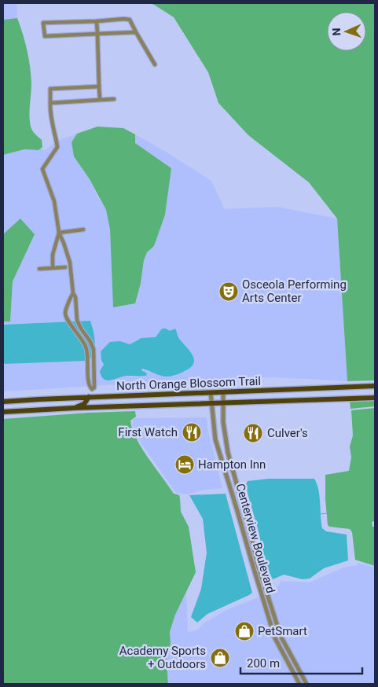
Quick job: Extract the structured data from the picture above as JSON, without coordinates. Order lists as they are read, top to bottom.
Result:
{
  "streets": {
    "main road": ["North Orange Blossom Trail"],
    "street": ["Centerview Boulevard"]
  },
  "crossings": [
    ["North Orange Blossom Trail", "Centerview Boulevard"]
  ],
  "places": {
    "theatre": ["Osceola Performing Arts Center"],
    "restaurant": ["First Watch", "Culver's"],
    "hotel": ["Hampton Inn"],
    "shop": ["PetSmart", "Academy Sports + Outdoors"]
  },
  "scale_bar": "200 m",
  "north": "left"
}
